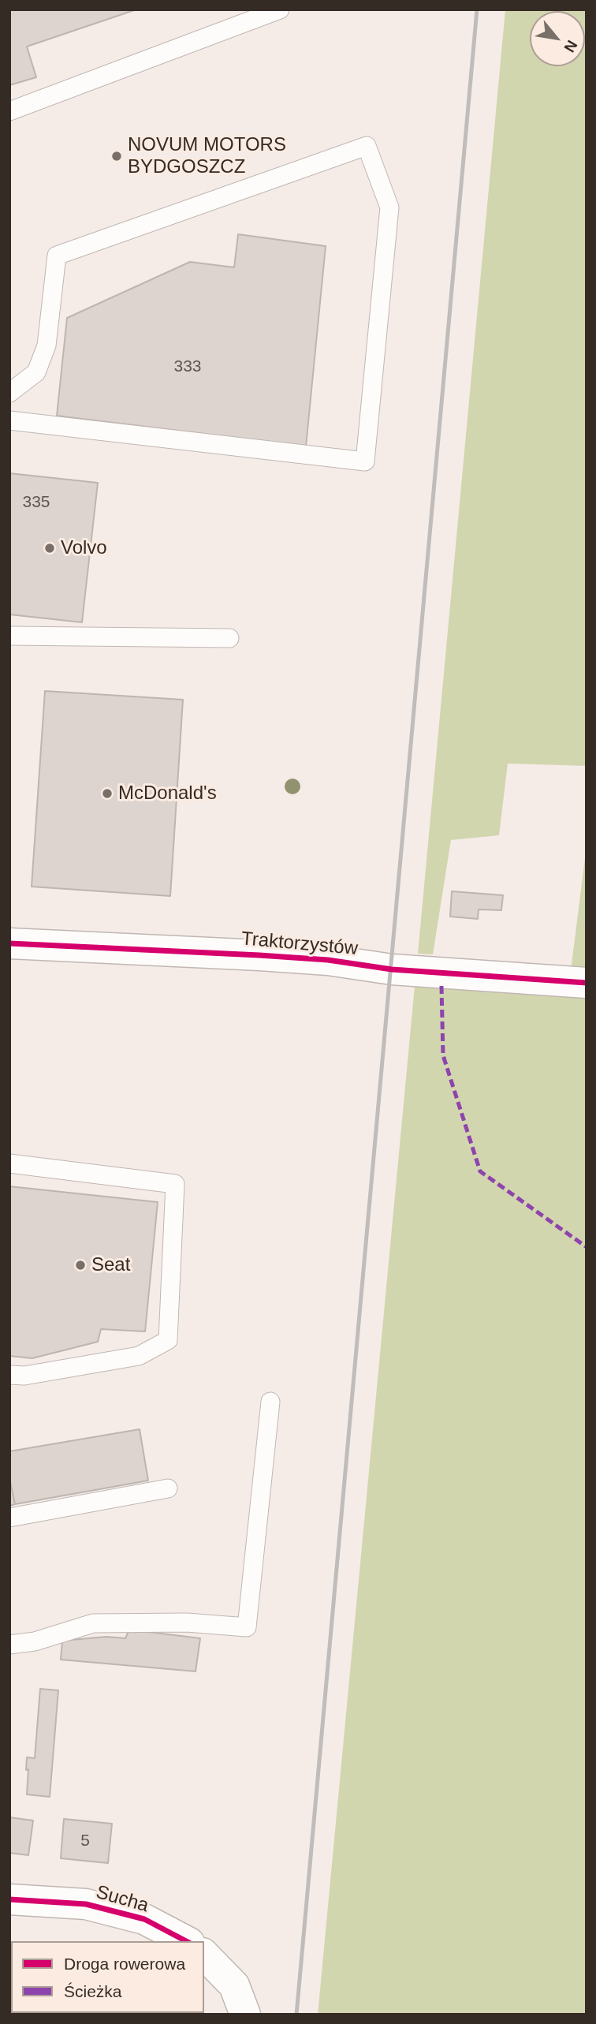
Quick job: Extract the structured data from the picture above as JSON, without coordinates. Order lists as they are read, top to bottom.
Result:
{
  "streets": {
    "street": ["Traktorzystów", "Sucha"]
  },
  "places": [
    "NOVUM MOTORS BYDGOSZCZ",
    "Volvo",
    "McDonald's",
    "Seat"
  ],
  "house_numbers": ["333", "335", "5"],
  "legend": ["Droga rowerowa", "Ścieżka"],
  "north": "bottom right"
}
